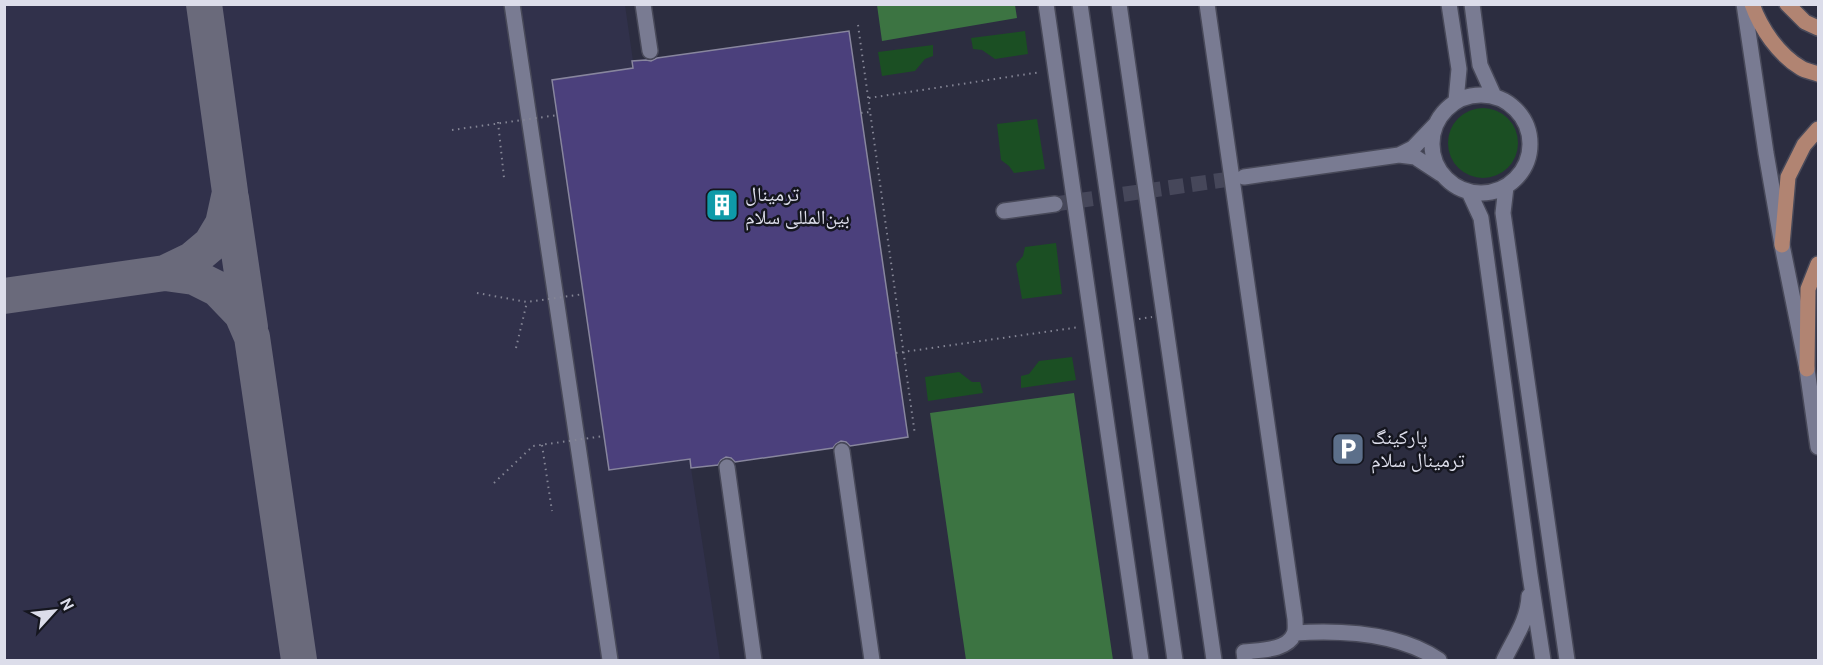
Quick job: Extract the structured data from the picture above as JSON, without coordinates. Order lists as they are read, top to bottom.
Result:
{
  "places": {
    "building": ["ترمینال بین‌المللی سلام"],
    "parking": ["پارکینگ ترمینال سلام"]
  },
  "north": "top right"
}
